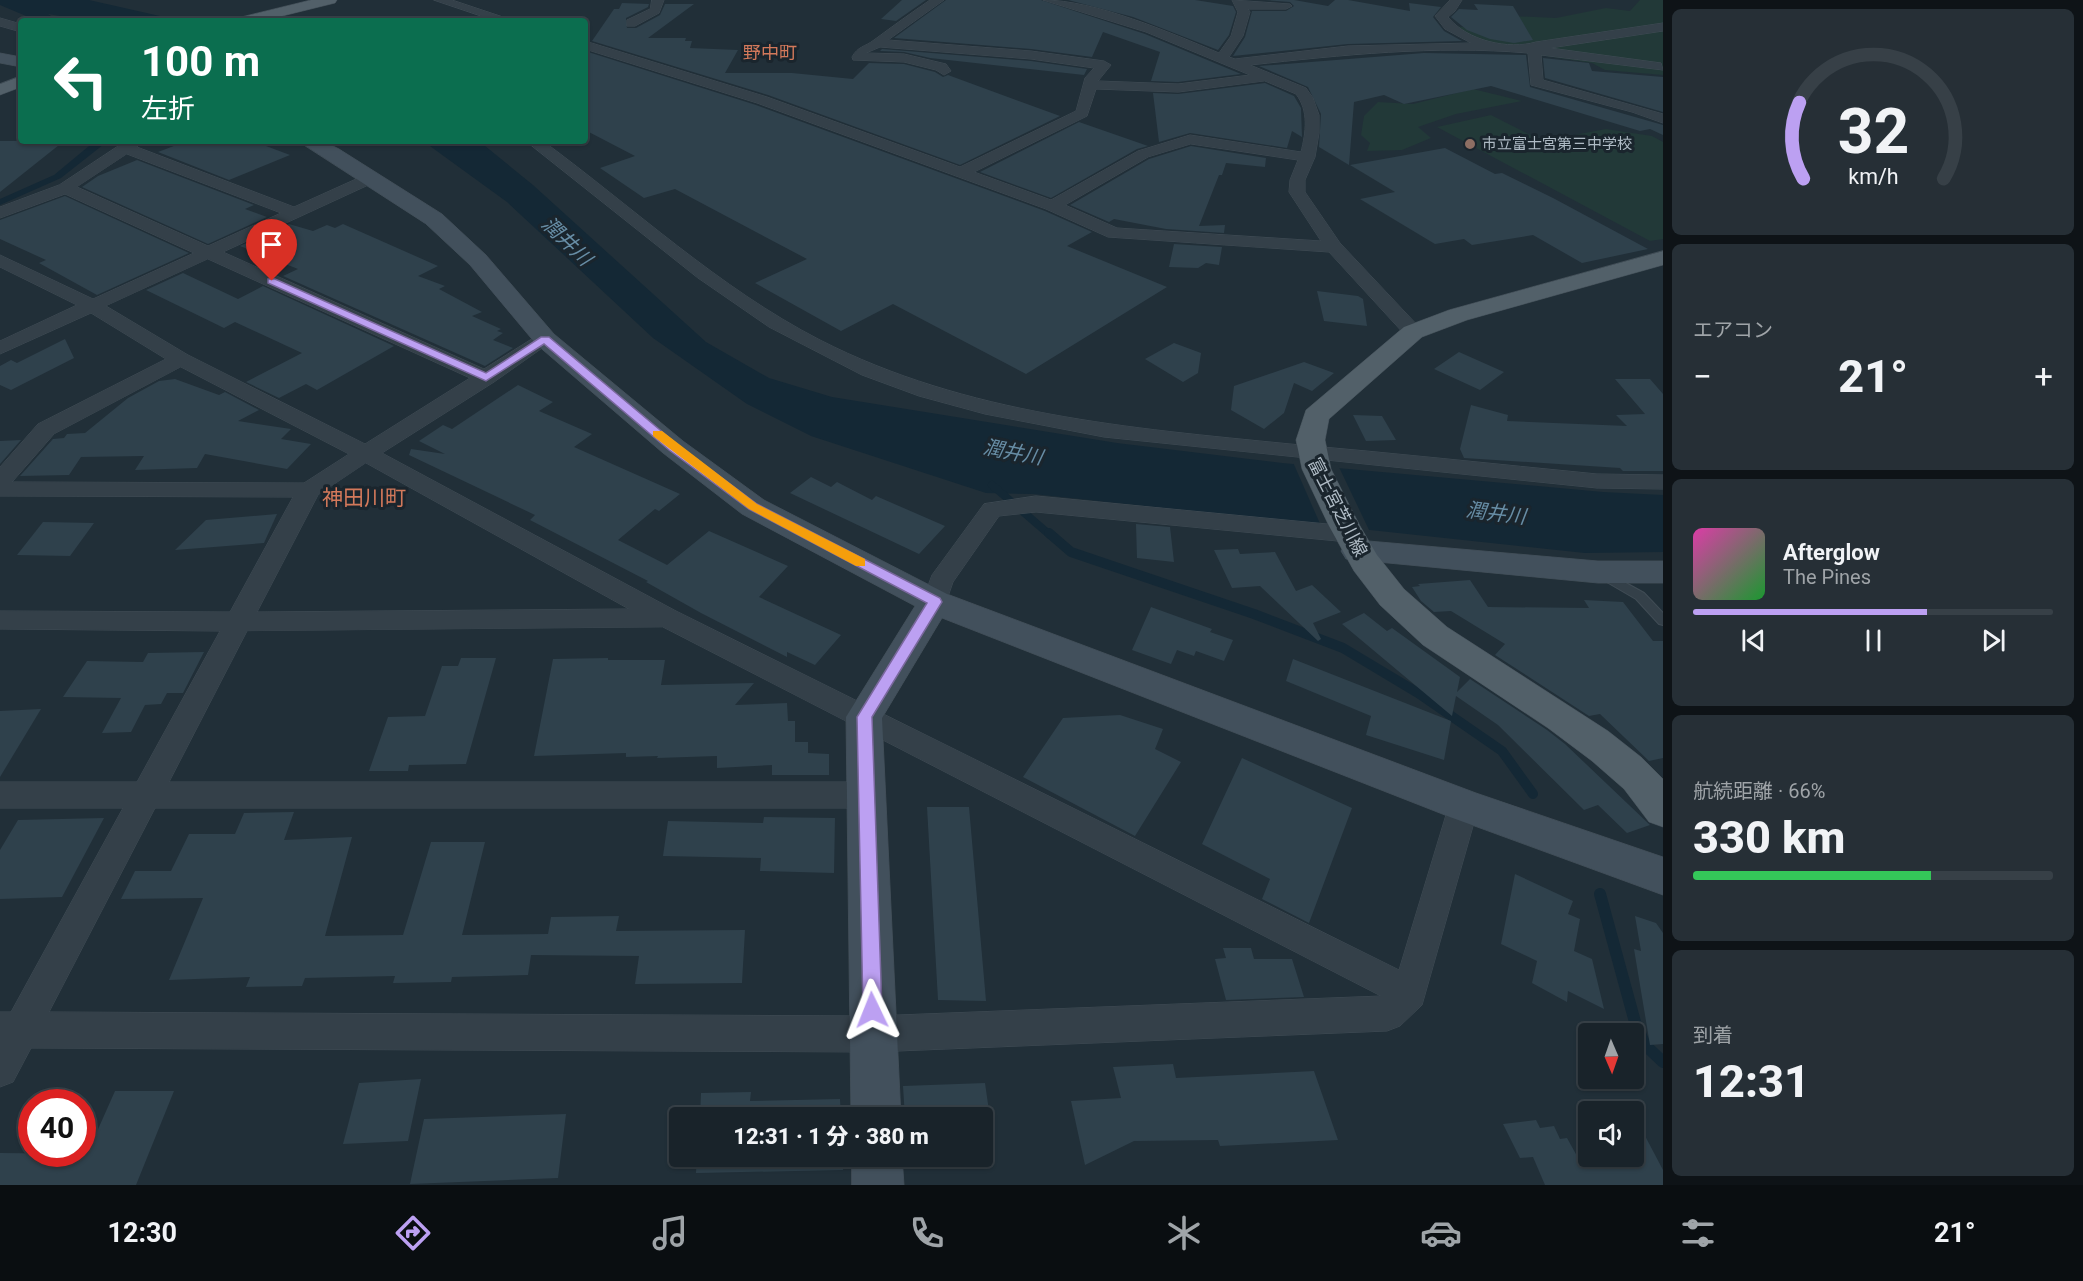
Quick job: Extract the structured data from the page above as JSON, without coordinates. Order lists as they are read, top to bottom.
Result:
{
  "streets": {
    "main road": ["富士宮芝川線"]
  },
  "districts": ["野中町", "神田川町"],
  "water": ["潤井川"],
  "places": ["市立富士宮第三中学校"],
  "north": "bottom",
  "page": {
    "turn": ["100 m", "左折"],
    "tile": [
      "エアコン",
      ["航続距離 · 66%", "330 km"],
      ["到着", "12:31"]
    ],
    "heat": ["−", "21°", "+"],
    "song": ["Afterglow", "The Pines"],
    "limit": "40",
    "trip": "12:31 · 1 分 · 380 m",
    "tabs": ["12:30", "21°"],
    "gauge": ["32", "km/h"]
  }
}
